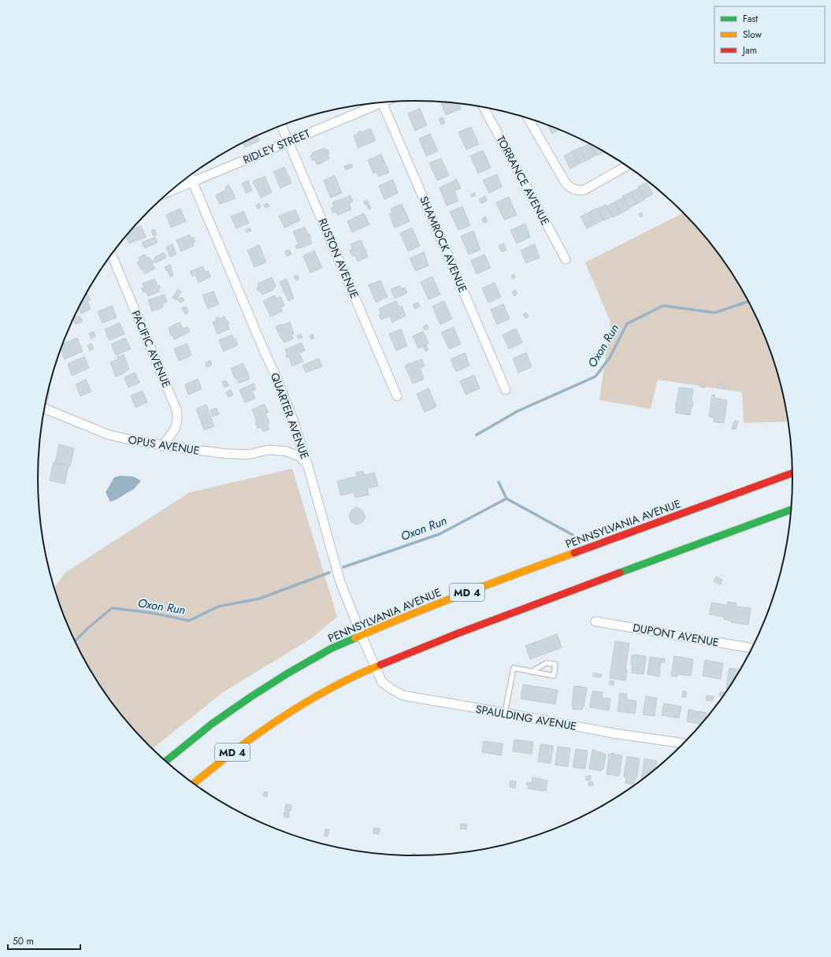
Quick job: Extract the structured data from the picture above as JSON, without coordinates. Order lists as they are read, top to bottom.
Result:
{
  "streets": {
    "highway": ["PENNSYLVANIA AVENUE", "MD 4"],
    "street": [
      "RIDLEY STREET",
      "TORRANCE AVENUE",
      "SHAMROCK AVENUE",
      "RUSTON AVENUE",
      "PACIFIC AVENUE",
      "QUARTER AVENUE",
      "OPUS AVENUE",
      "DUPONT AVENUE",
      "SPAULDING AVENUE"
    ]
  },
  "crossings": [
    ["RIDLEY STREET", "RUSTON AVENUE"],
    ["RIDLEY STREET", "QUARTER AVENUE"],
    ["PACIFIC AVENUE", "OPUS AVENUE"],
    ["QUARTER AVENUE", "OPUS AVENUE"],
    ["QUARTER AVENUE", "PENNSYLVANIA AVENUE"],
    ["QUARTER AVENUE", "MD 4"],
    ["QUARTER AVENUE", "SPAULDING AVENUE"],
    ["MD 4", "SPAULDING AVENUE"]
  ],
  "water": ["Oxon Run"],
  "legend": ["Fast", "Slow", "Jam"],
  "scale_bar": "50 m"
}
